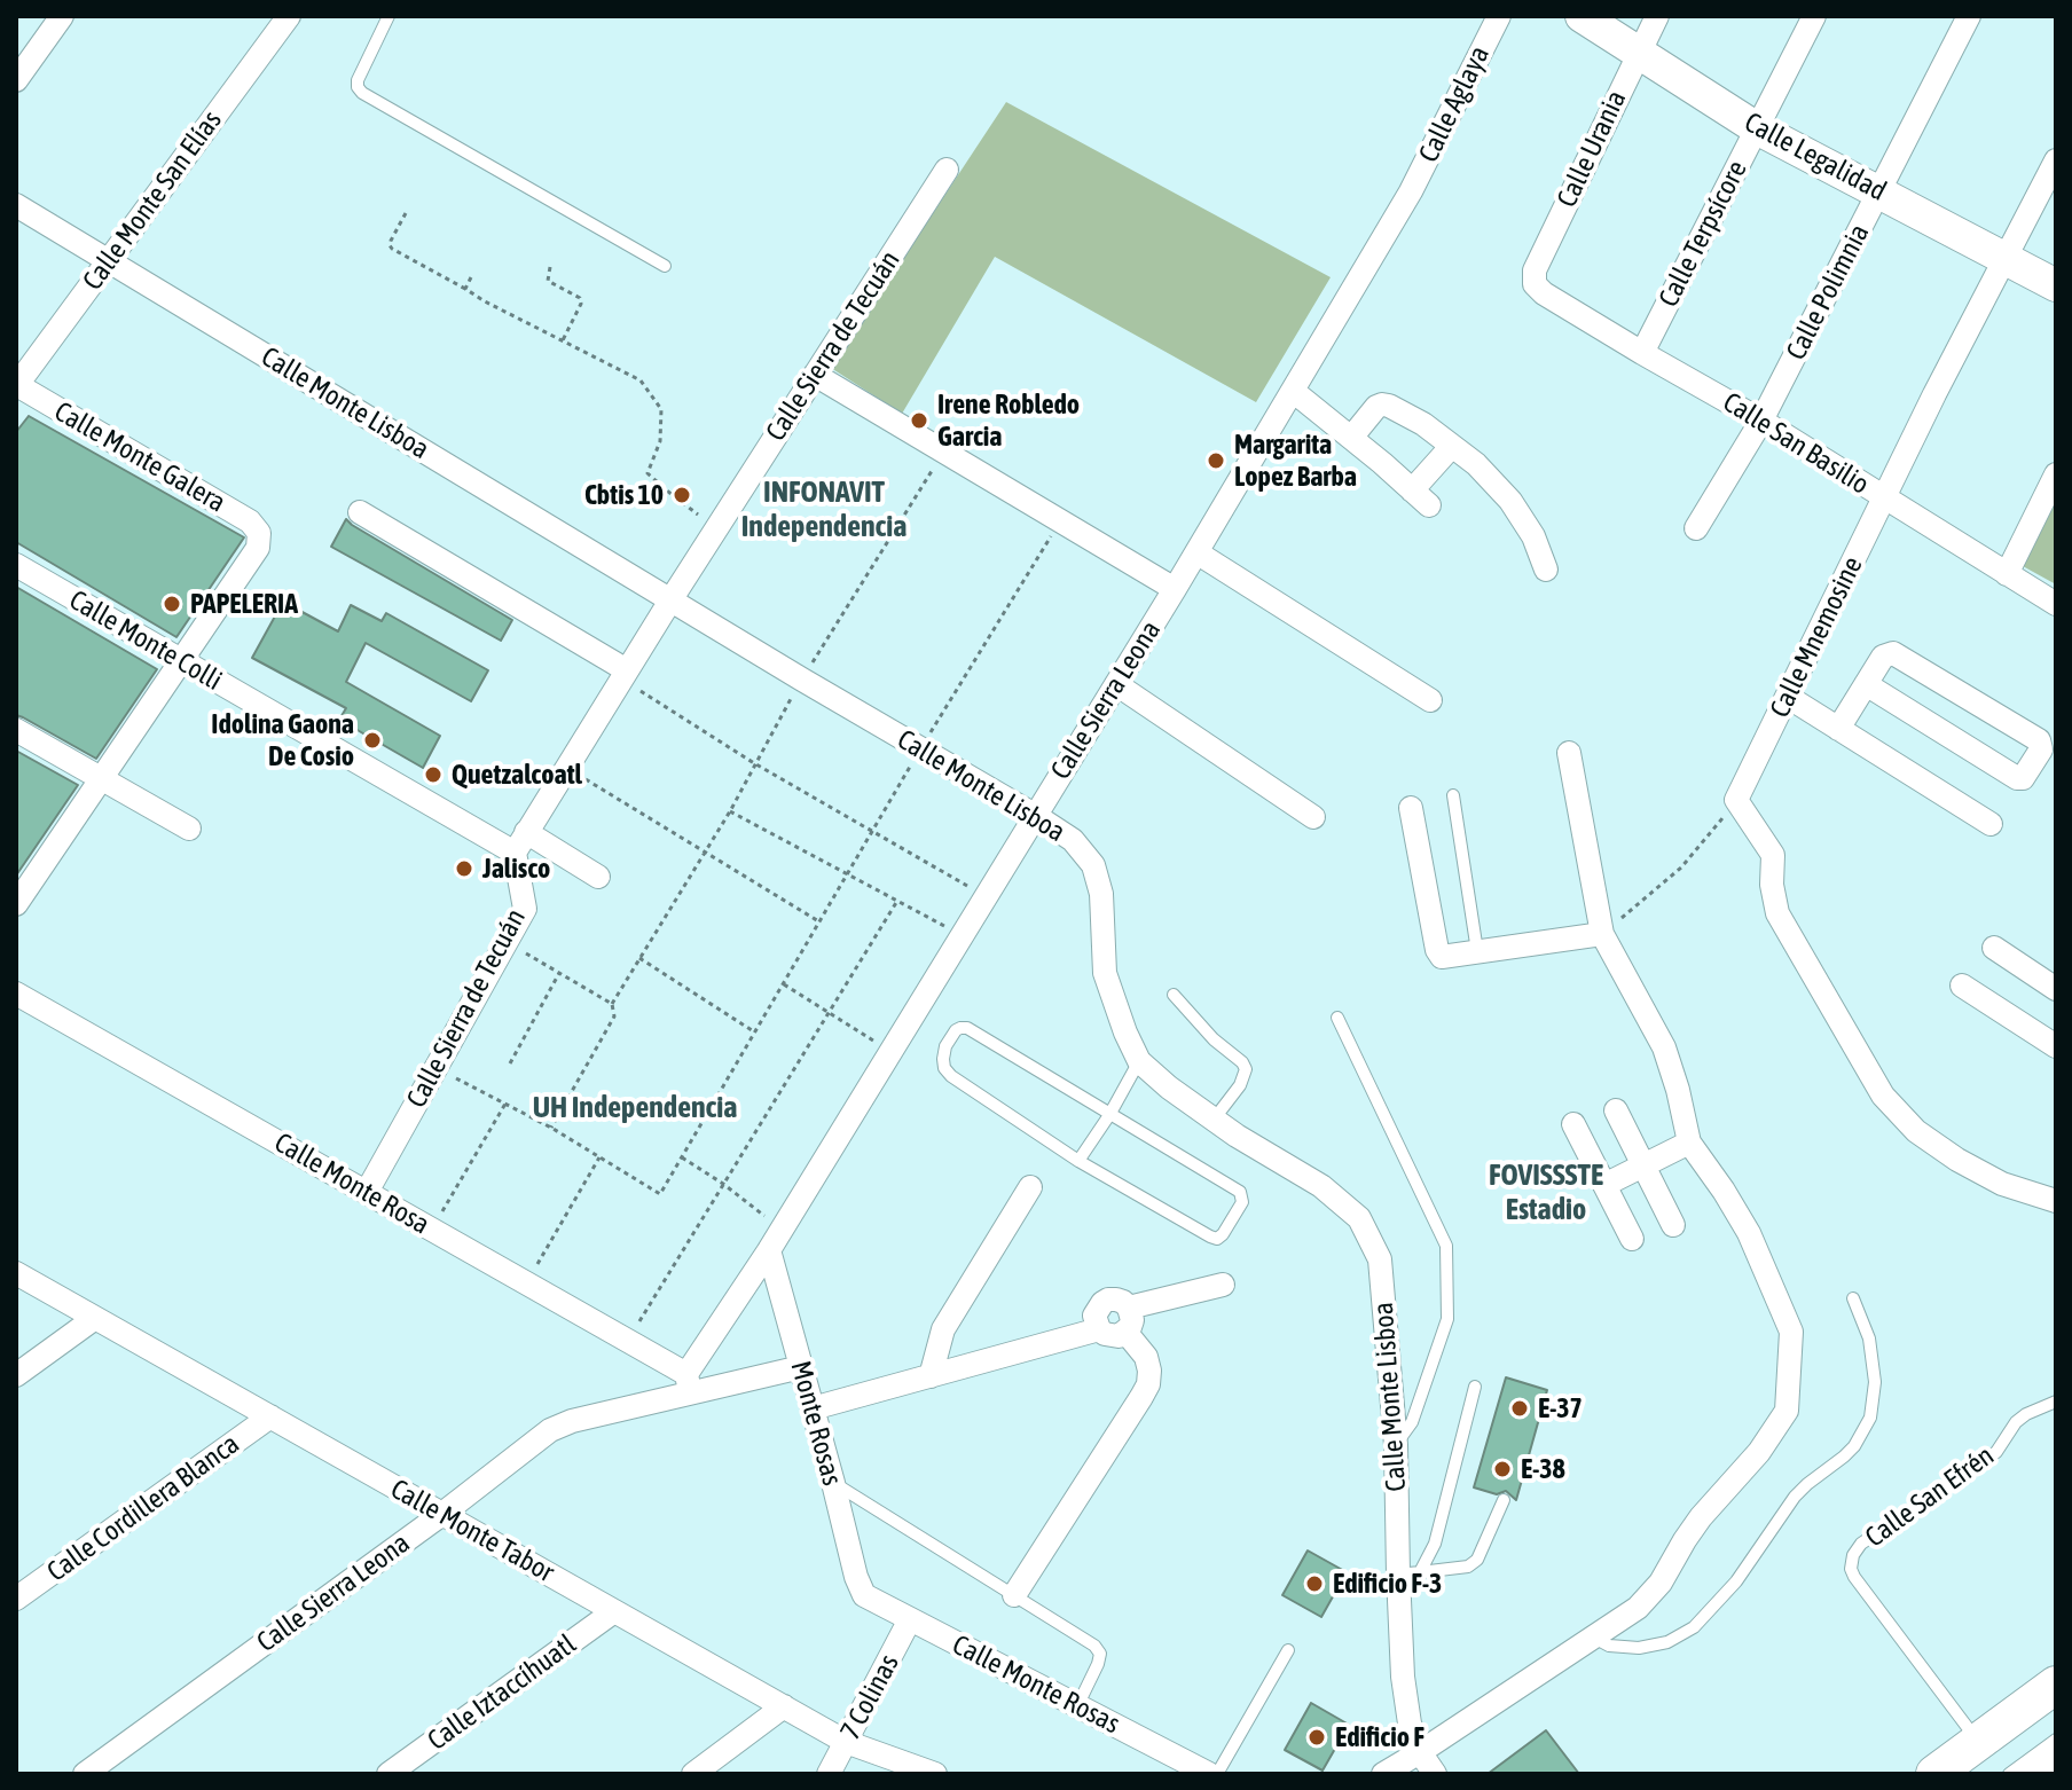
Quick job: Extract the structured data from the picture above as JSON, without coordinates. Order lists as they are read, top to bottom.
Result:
{
  "streets": {
    "street": [
      "Calle Aglaya",
      "Calle Urania",
      "Calle Legalidad",
      "Calle Monte San Elías",
      "Calle Terpsícore",
      "Calle Polimnia",
      "Calle Sierra de Tecuán",
      "Calle Monte Lisboa",
      "Calle San Basilio",
      "Calle Monte Galera",
      "Calle Mnemosine",
      "Calle Monte Colli",
      "Calle Sierra Leona",
      "Calle Monte Rosa",
      "Monte Rosas",
      "Calle Cordillera Blanca",
      "Calle Monte Tabor",
      "Calle Monte Rosas",
      "Calle Iztaccíhuatl",
      "7 Colinas"
    ],
    "lane": ["Calle San Efrén"]
  },
  "crossings": [
    ["Calle Aglaya", "Calle Sierra Leona"],
    ["Calle Urania", "Calle Legalidad"],
    ["Calle Urania", "Calle San Basilio"],
    ["Calle Legalidad", "Calle Terpsícore"],
    ["Calle Legalidad", "Calle Polimnia"],
    ["Calle Legalidad", "Calle Mnemosine"],
    ["Calle Monte San Elías", "Calle Monte Lisboa"],
    ["Calle Monte San Elías", "Calle Monte Galera"],
    ["Calle Terpsícore", "Calle San Basilio"],
    ["Calle Polimnia", "Calle San Basilio"],
    ["Calle Sierra de Tecuán", "Calle Monte Lisboa"],
    ["Calle Sierra de Tecuán", "Calle Monte Colli"],
    ["Calle Sierra de Tecuán", "Calle Monte Rosa"],
    ["Calle Monte Lisboa", "Calle Sierra Leona"],
    ["Calle San Basilio", "Calle Mnemosine"],
    ["Calle Monte Galera", "Calle Monte Colli"],
    ["Calle Sierra Leona", "Calle Monte Rosa"],
    ["Calle Sierra Leona", "Monte Rosas"],
    ["Calle Sierra Leona", "Calle Monte Tabor"],
    ["Monte Rosas", "Calle Monte Rosas"],
    ["Calle Cordillera Blanca", "Calle Monte Tabor"],
    ["Calle Monte Tabor", "Calle Iztaccíhuatl"],
    ["Calle Monte Tabor", "7 Colinas"],
    ["Calle Monte Rosas", "7 Colinas"]
  ],
  "districts": ["INFONAVIT Independencia", "UH Independencia", "FOVISSSTE Estadio"],
  "places": [
    "Irene Robledo Garcia",
    "Margarita Lopez Barba",
    "Cbtis 10",
    "PAPELERIA",
    "Idolina Gaona De Cosio",
    "Quetzalcoatl",
    "Jalisco",
    "E-37",
    "E-38",
    "Edificio F-3",
    "Edificio F"
  ]
}
